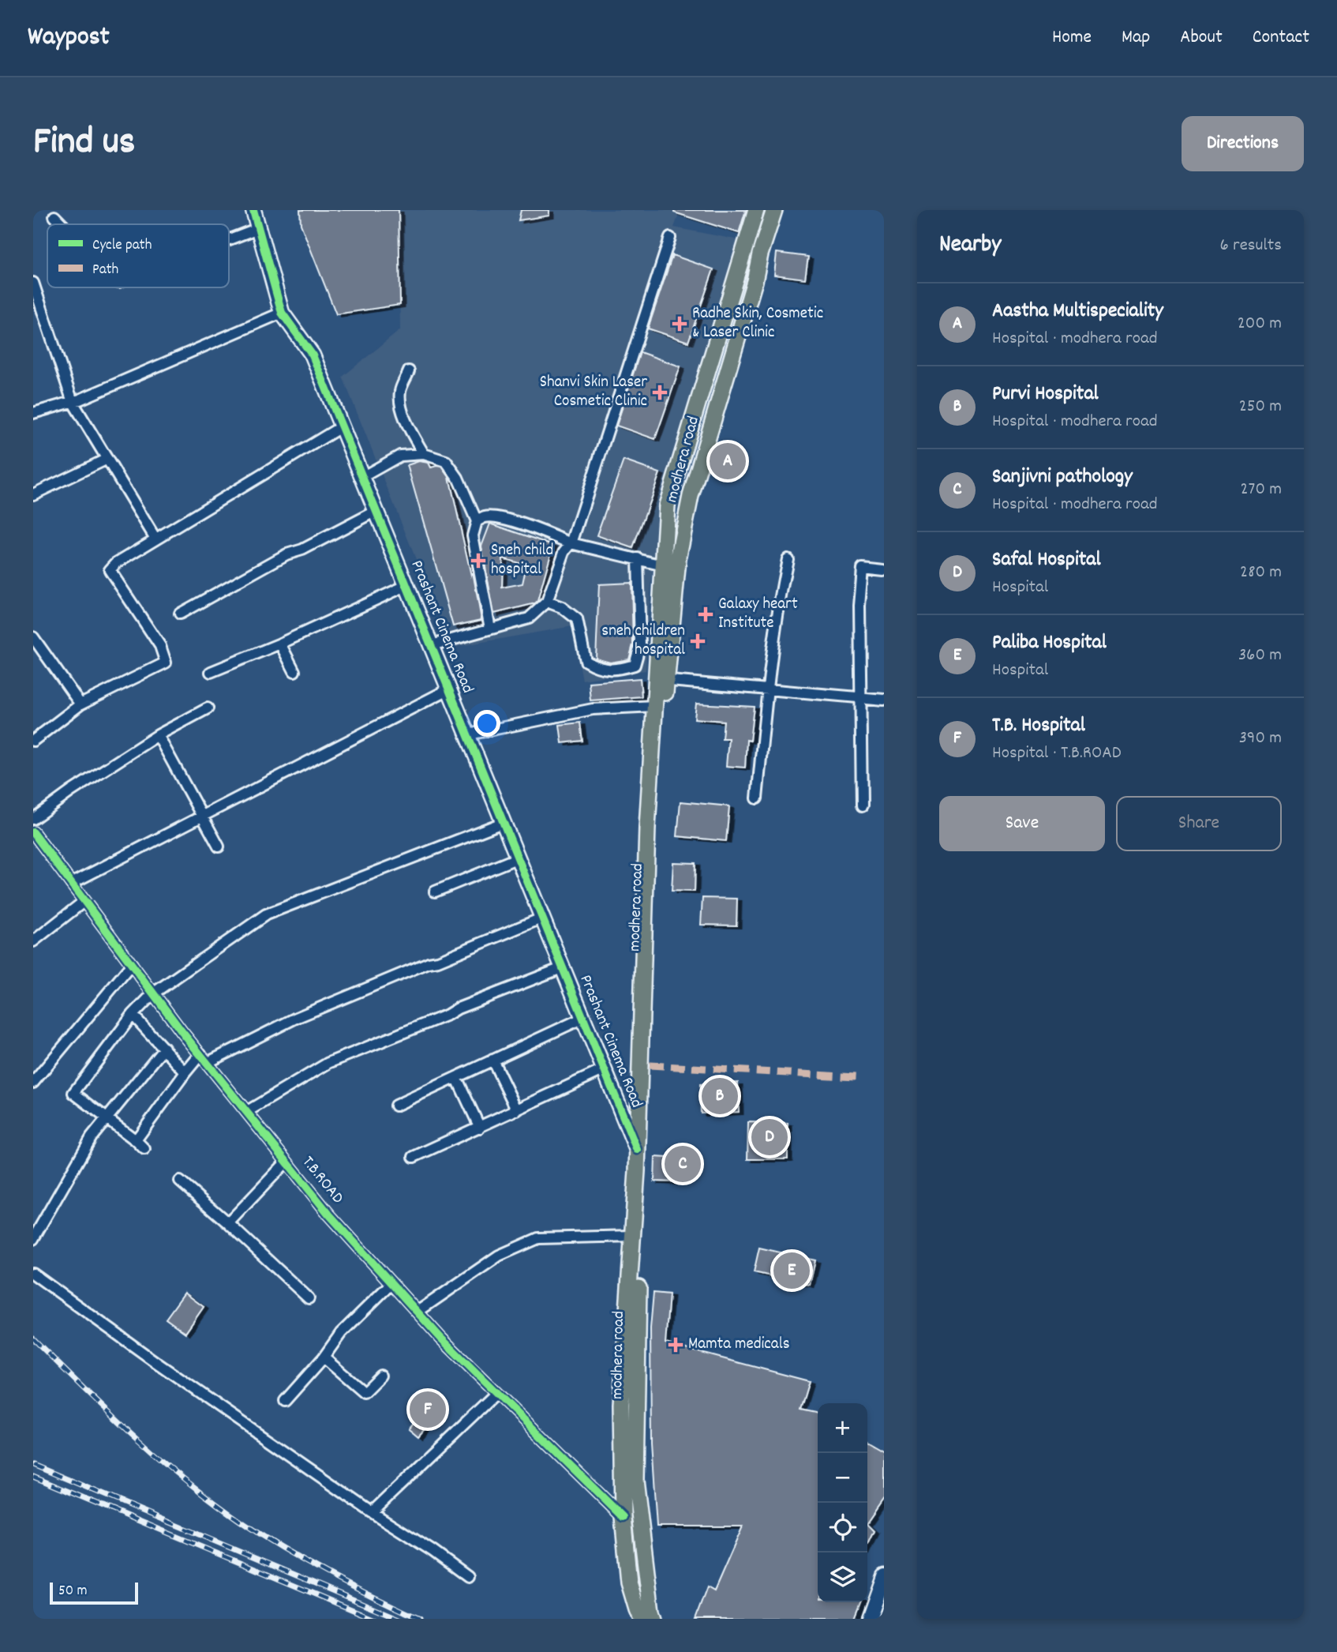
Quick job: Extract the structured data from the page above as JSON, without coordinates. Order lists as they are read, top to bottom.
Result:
{
  "streets": {
    "main road": ["modhera road"],
    "street": ["Prashant Cinema Road", "T.B.ROAD"]
  },
  "places": {
    "health": [
      "Radhe Skin, Cosmetic & Laser Clinic",
      "Shanvi Skin Laser Cosmetic Clinic",
      "Sneh child hospital",
      "Galaxy heart Institute",
      "sneh children hospital",
      "Mamta medicals"
    ]
  },
  "legend": ["Cycle path", "Path"],
  "scale_bar": "50 m",
  "page": {
    "header": "Waypost",
    "nav": [
      "Home",
      "Map",
      "About",
      "Contact"
    ],
    "title": "Find us",
    "buttons": [
      "Directions",
      ["Save", "Share"]
    ],
    "heading": ["Nearby", "6 results"],
    "list": [
      {
        "mark": "A",
        "name": "Aastha Multispeciality",
        "note": "Hospital · modhera road",
        "value": "200 m"
      },
      {
        "mark": "B",
        "name": "Purvi Hospital",
        "note": "Hospital · modhera road",
        "value": "250 m"
      },
      {
        "mark": "C",
        "name": "Sanjivni pathology",
        "note": "Hospital · modhera road",
        "value": "270 m"
      },
      {
        "mark": "D",
        "name": "Safal Hospital",
        "note": "Hospital",
        "value": "280 m"
      },
      {
        "mark": "E",
        "name": "Paliba Hospital",
        "note": "Hospital",
        "value": "360 m"
      },
      {
        "mark": "F",
        "name": "T.B. Hospital",
        "note": "Hospital · T.B.ROAD",
        "value": "390 m"
      }
    ],
    "pins": [
      "A",
      "B",
      "D",
      "C",
      "E",
      "F"
    ],
    "map_buttons": ["+", "−"],
    "scale": "50 m"
  }
}
